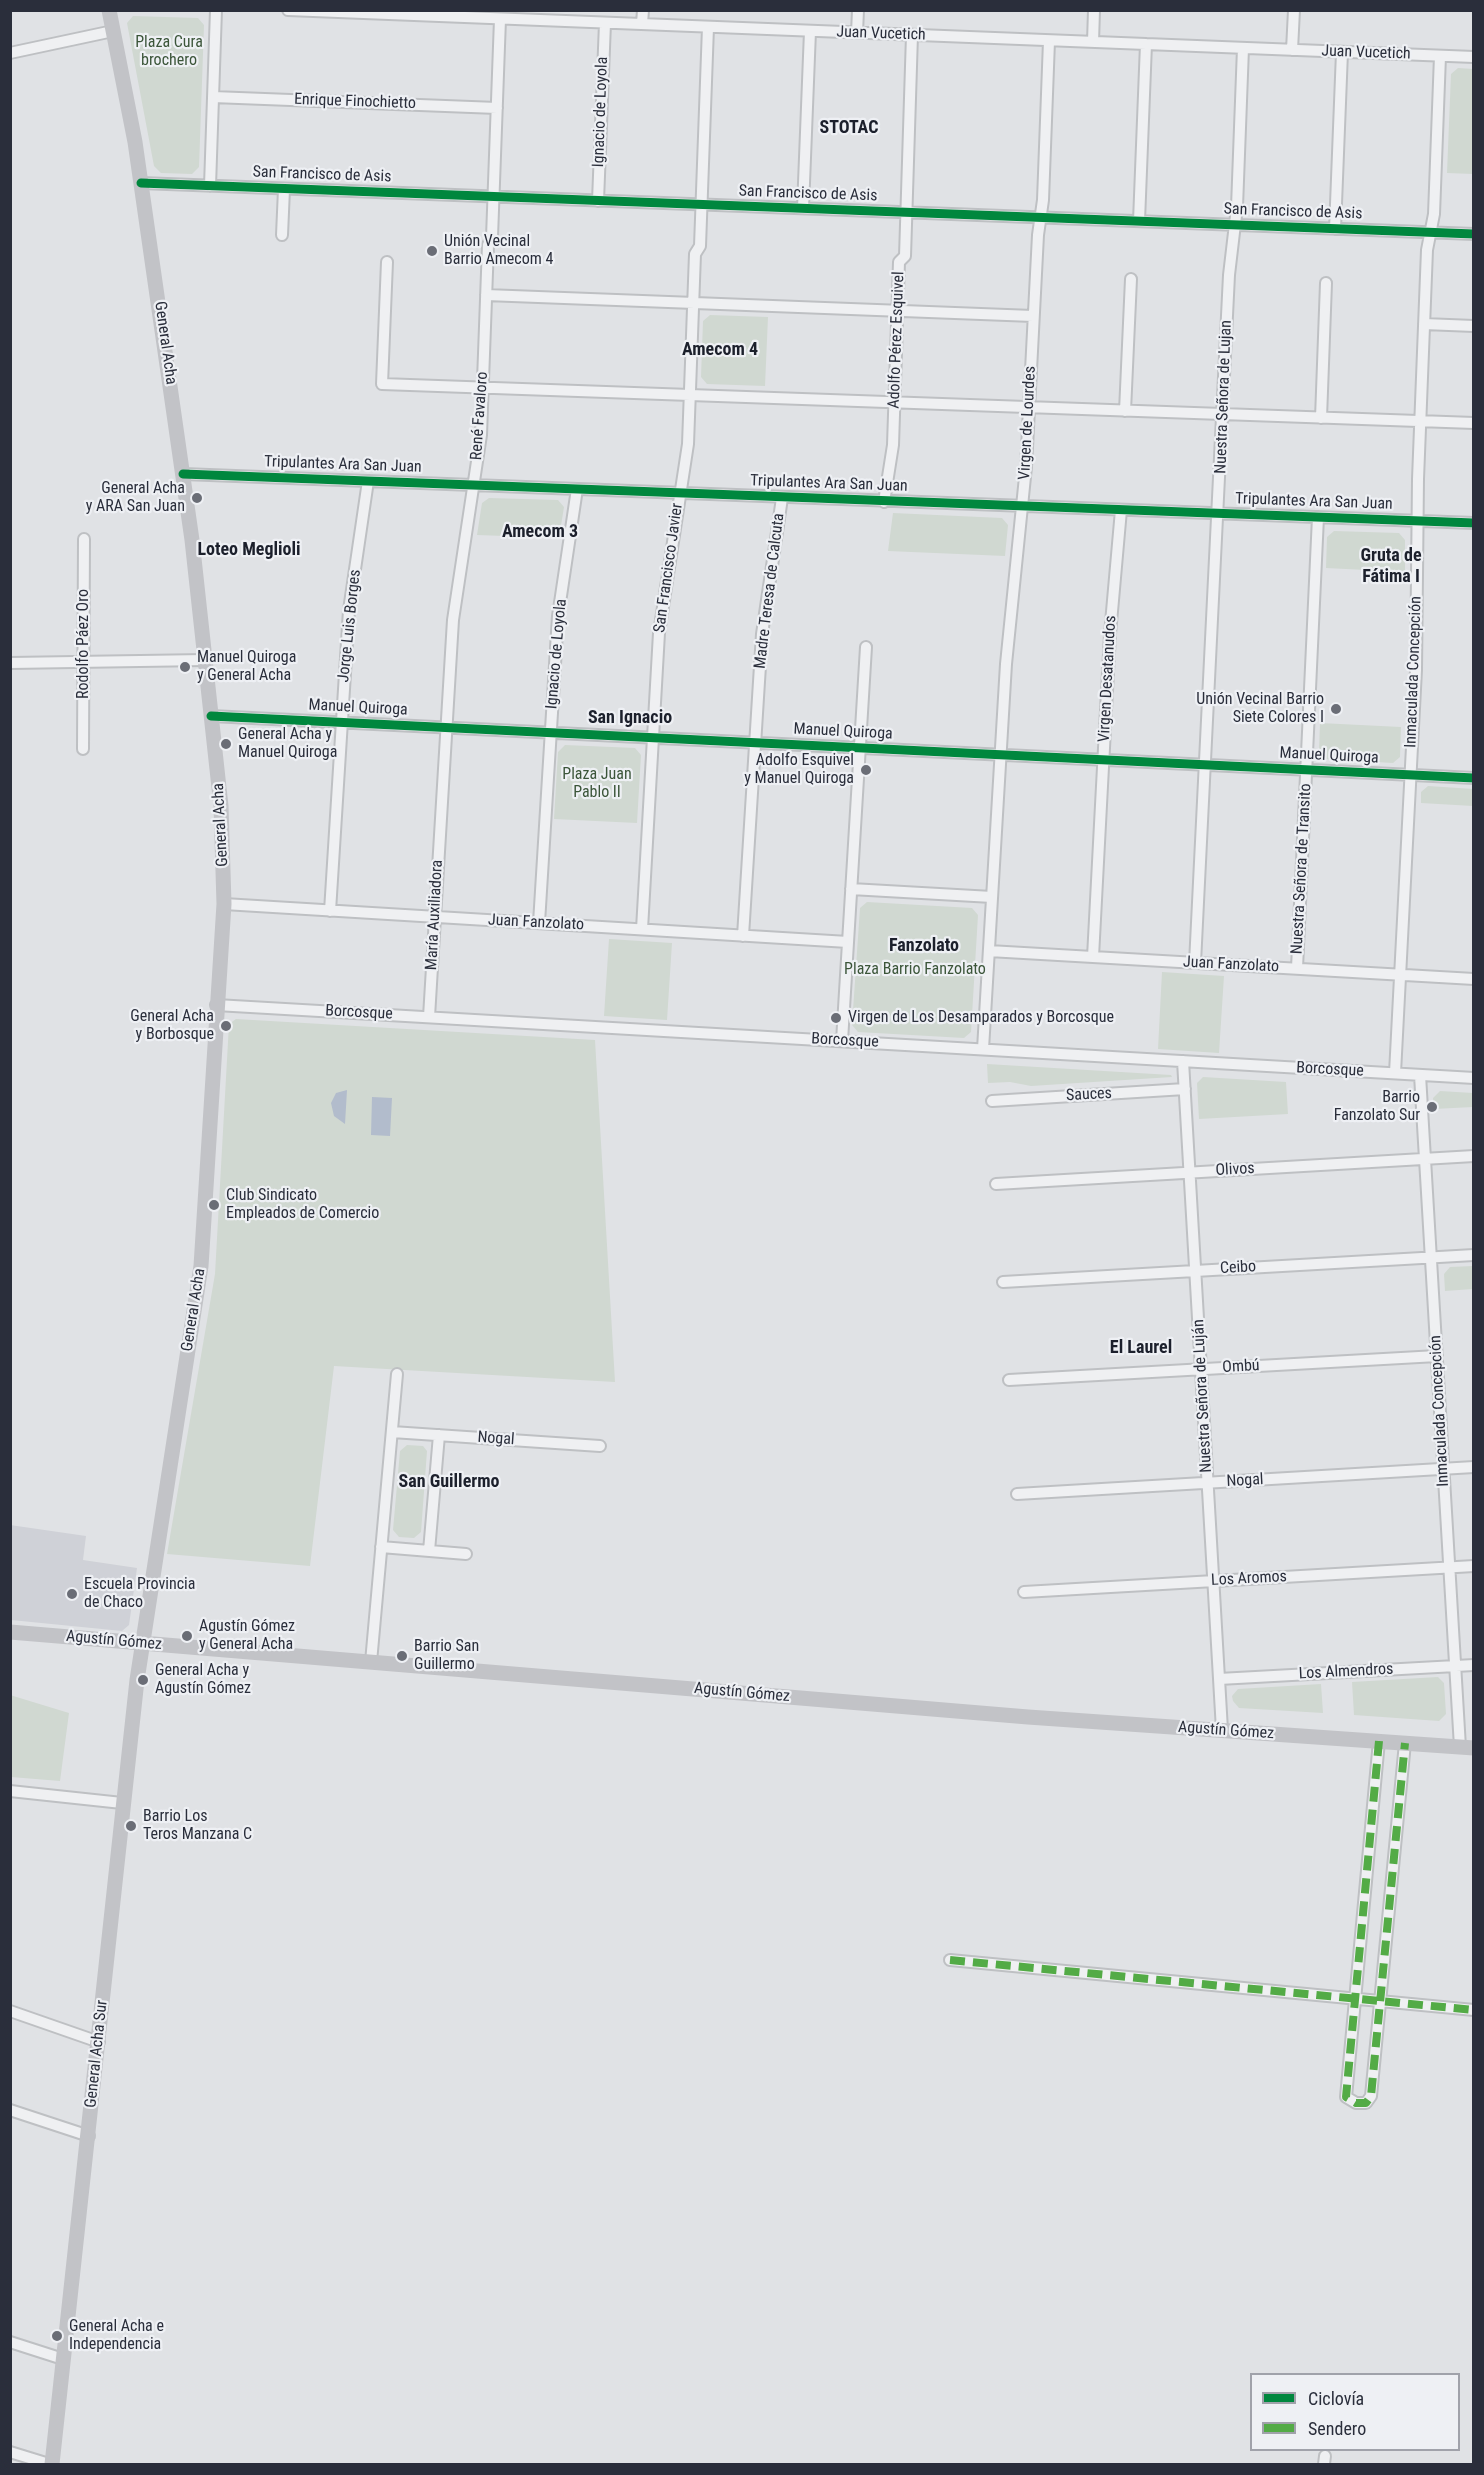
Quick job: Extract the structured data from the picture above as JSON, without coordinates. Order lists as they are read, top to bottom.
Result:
{
  "streets": {
    "main road": ["General Acha", "Agustín Gómez", "General Acha Sur"],
    "street": [
      "Juan Vucetich",
      "Enrique Finochietto",
      "Ignacio de Loyola",
      "San Francisco de Asis",
      "Adolfo Pérez Esquivel",
      "Nuestra Señora de Lujan",
      "René Favaloro",
      "Virgen de Lourdes",
      "Tripulantes Ara San Juan",
      "San Francisco Javier",
      "Madre Teresa de Calcuta",
      "Jorge Luis Borges",
      "Rodolfo Páez Oro",
      "Inmaculada Concepción",
      "Virgen Desatanudos",
      "Manuel Quiroga",
      "Nuestra Señora de Transito",
      "María Auxiliadora",
      "Juan Fanzolato",
      "Borcosque",
      "Sauces",
      "Olivos",
      "Ceibo",
      "Ombú",
      "Nuestra Señora de Luján",
      "Nogal",
      "Los Aromos",
      "Los Almendros"
    ]
  },
  "crossings": [
    ["Juan Vucetich", "Ignacio de Loyola"],
    ["Juan Vucetich", "Adolfo Pérez Esquivel"],
    ["Juan Vucetich", "Nuestra Señora de Lujan"],
    ["Juan Vucetich", "René Favaloro"],
    ["Juan Vucetich", "Virgen de Lourdes"],
    ["Juan Vucetich", "San Francisco Javier"],
    ["Juan Vucetich", "Inmaculada Concepción"],
    ["Enrique Finochietto", "René Favaloro"],
    ["Ignacio de Loyola", "San Francisco de Asis"],
    ["Ignacio de Loyola", "Tripulantes Ara San Juan"],
    ["Ignacio de Loyola", "Manuel Quiroga"],
    ["Ignacio de Loyola", "Juan Fanzolato"],
    ["San Francisco de Asis", "Adolfo Pérez Esquivel"],
    ["San Francisco de Asis", "General Acha"],
    ["San Francisco de Asis", "Nuestra Señora de Lujan"],
    ["San Francisco de Asis", "René Favaloro"],
    ["San Francisco de Asis", "Virgen de Lourdes"],
    ["San Francisco de Asis", "San Francisco Javier"],
    ["San Francisco de Asis", "Inmaculada Concepción"],
    ["Adolfo Pérez Esquivel", "Tripulantes Ara San Juan"],
    ["General Acha", "Tripulantes Ara San Juan"],
    ["General Acha", "Manuel Quiroga"],
    ["General Acha", "Juan Fanzolato"],
    ["General Acha", "Borcosque"],
    ["General Acha", "Agustín Gómez"],
    ["General Acha", "General Acha Sur"],
    ["Nuestra Señora de Lujan", "Tripulantes Ara San Juan"],
    ["Nuestra Señora de Lujan", "Manuel Quiroga"],
    ["Nuestra Señora de Lujan", "Juan Fanzolato"],
    ["René Favaloro", "Tripulantes Ara San Juan"],
    ["René Favaloro", "Manuel Quiroga"],
    ["René Favaloro", "María Auxiliadora"],
    ["Virgen de Lourdes", "Tripulantes Ara San Juan"],
    ["Virgen de Lourdes", "Manuel Quiroga"],
    ["Virgen de Lourdes", "Juan Fanzolato"],
    ["Virgen de Lourdes", "Borcosque"],
    ["Tripulantes Ara San Juan", "San Francisco Javier"],
    ["Tripulantes Ara San Juan", "Madre Teresa de Calcuta"],
    ["Tripulantes Ara San Juan", "Jorge Luis Borges"],
    ["Tripulantes Ara San Juan", "Inmaculada Concepción"],
    ["Tripulantes Ara San Juan", "Virgen Desatanudos"],
    ["Tripulantes Ara San Juan", "Nuestra Señora de Transito"],
    ["San Francisco Javier", "Manuel Quiroga"],
    ["San Francisco Javier", "Juan Fanzolato"],
    ["Madre Teresa de Calcuta", "Manuel Quiroga"],
    ["Madre Teresa de Calcuta", "Juan Fanzolato"],
    ["Jorge Luis Borges", "Manuel Quiroga"],
    ["Jorge Luis Borges", "Juan Fanzolato"],
    ["Inmaculada Concepción", "Manuel Quiroga"],
    ["Inmaculada Concepción", "Juan Fanzolato"],
    ["Inmaculada Concepción", "Borcosque"],
    ["Inmaculada Concepción", "Olivos"],
    ["Inmaculada Concepción", "Ceibo"],
    ["Inmaculada Concepción", "Ombú"],
    ["Inmaculada Concepción", "Nogal"],
    ["Inmaculada Concepción", "Los Aromos"],
    ["Inmaculada Concepción", "Agustín Gómez"],
    ["Inmaculada Concepción", "Los Almendros"],
    ["Virgen Desatanudos", "Manuel Quiroga"],
    ["Virgen Desatanudos", "Juan Fanzolato"],
    ["Manuel Quiroga", "Nuestra Señora de Transito"],
    ["Nuestra Señora de Transito", "Juan Fanzolato"],
    ["María Auxiliadora", "Juan Fanzolato"],
    ["María Auxiliadora", "Borcosque"],
    ["Borcosque", "Nuestra Señora de Luján"],
    ["Sauces", "Nuestra Señora de Luján"],
    ["Olivos", "Nuestra Señora de Luján"],
    ["Ceibo", "Nuestra Señora de Luján"],
    ["Ombú", "Nuestra Señora de Luján"],
    ["Nuestra Señora de Luján", "Nogal"],
    ["Nuestra Señora de Luján", "Los Aromos"],
    ["Nuestra Señora de Luján", "Agustín Gómez"],
    ["Nuestra Señora de Luján", "Los Almendros"],
    ["Agustín Gómez", "General Acha Sur"]
  ],
  "districts": [
    "STOTAC",
    "Amecom 4",
    "Amecom 3",
    "Loteo Meglioli",
    "Gruta de Fátima I",
    "San Ignacio",
    "Fanzolato",
    "El Laurel",
    "San Guillermo"
  ],
  "parks": ["Plaza Cura brochero", "Plaza Juan Pablo II", "Plaza Barrio Fanzolato"],
  "places": [
    "Unión Vecinal Barrio Amecom 4",
    "General Acha y ARA San Juan",
    "Manuel Quiroga y General Acha",
    "Unión Vecinal Barrio Siete Colores I",
    "General Acha y Manuel Quiroga",
    "Adolfo Esquivel y Manuel Quiroga",
    "Virgen de Los Desamparados y Borcosque",
    "General Acha y Borbosque",
    "Barrio Fanzolato Sur",
    "Club Sindicato Empleados de Comercio",
    "Escuela Provincia de Chaco",
    "Agustín Gómez y General Acha",
    "Barrio San Guillermo",
    "General Acha y Agustín Gómez",
    "Barrio Los Teros Manzana C",
    "General Acha e Independencia"
  ],
  "legend": ["Ciclovía", "Sendero"]
}
